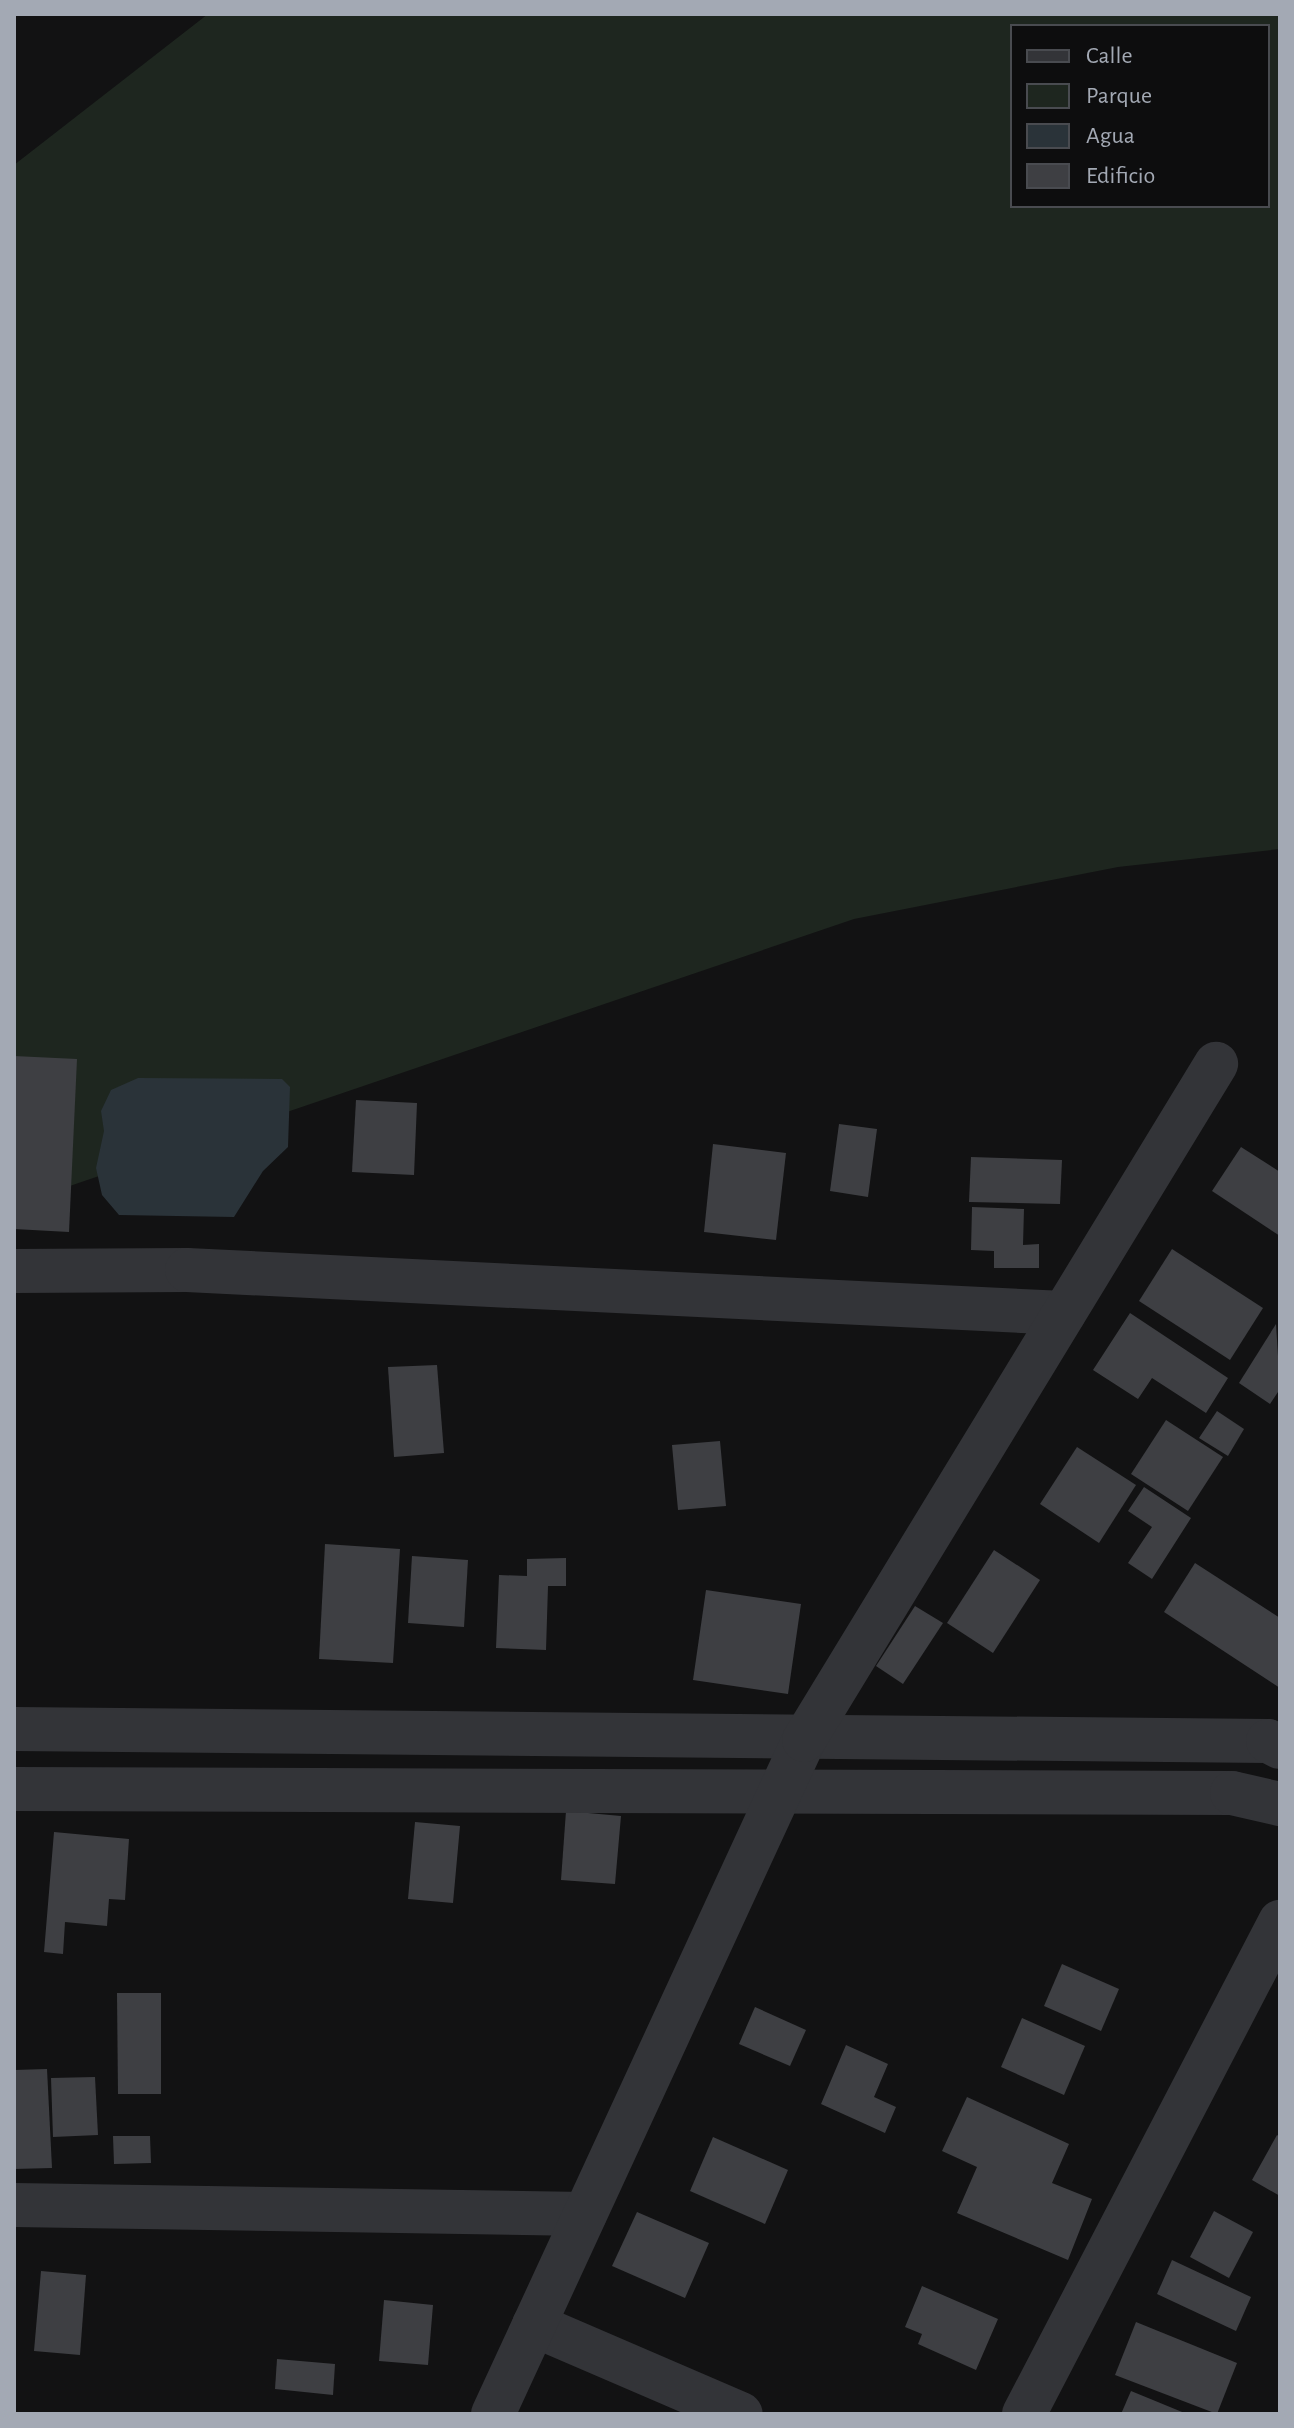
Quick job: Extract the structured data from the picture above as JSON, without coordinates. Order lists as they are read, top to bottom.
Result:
{
  "legend": [
    "Calle",
    "Parque",
    "Agua",
    "Edificio"
  ]
}
